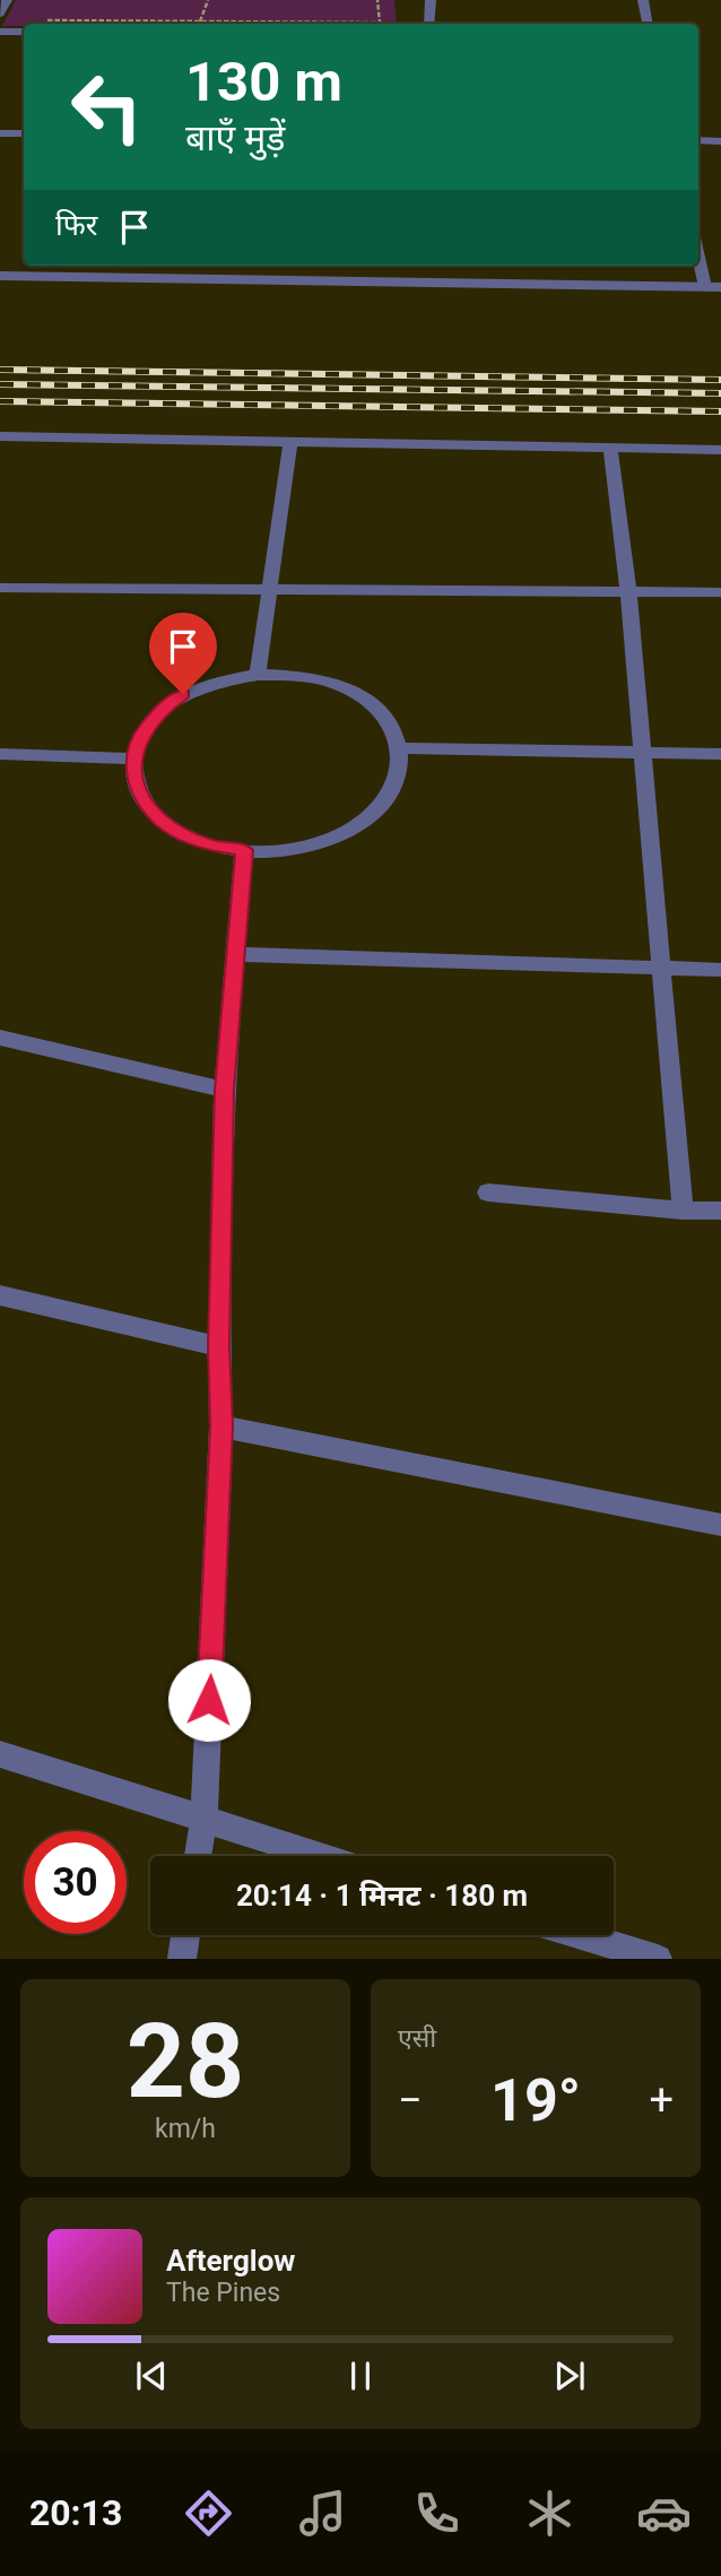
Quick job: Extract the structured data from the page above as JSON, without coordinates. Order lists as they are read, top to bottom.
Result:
{
  "page": {
    "turn": ["130 m", "बाएँ मुड़ें"],
    "then": "फिर",
    "limit": "30",
    "trip": "20:14 · 1 मिनट · 180 m",
    "tile": [
      ["28", "km/h"],
      "एसी"
    ],
    "heat": ["−", "19°", "+"],
    "song": ["Afterglow", "The Pines"],
    "tabs": "20:13"
  }
}
